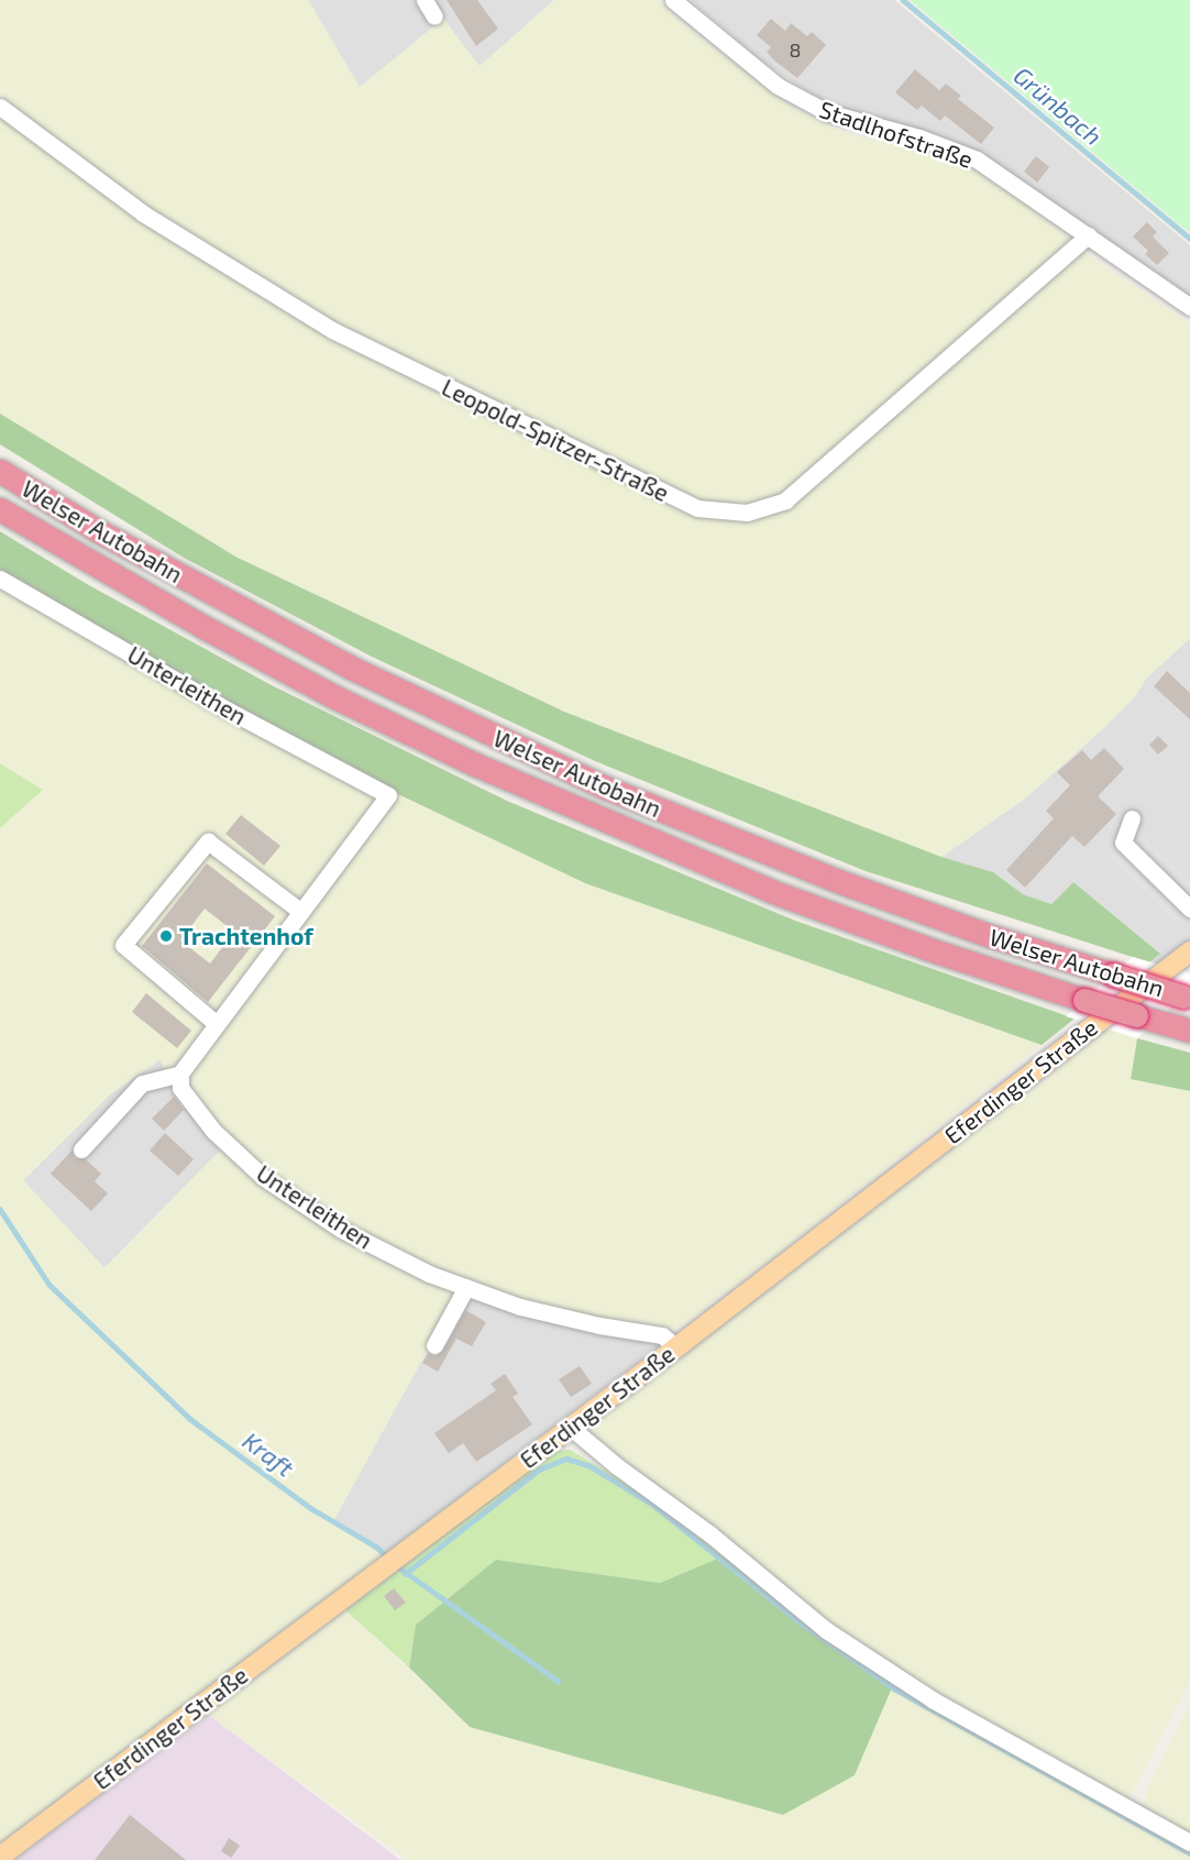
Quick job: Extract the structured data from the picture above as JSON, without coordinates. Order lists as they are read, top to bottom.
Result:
{
  "streets": {
    "highway": ["Welser Autobahn"],
    "main road": ["Eferdinger Straße"],
    "street": ["Stadlhofstraße", "Leopold-Spitzer-Straße", "Unterleithen"]
  },
  "crossings": [
    ["Stadlhofstraße", "Leopold-Spitzer-Straße"],
    ["Unterleithen", "Eferdinger Straße"]
  ],
  "water": ["Grünbach", "Kraft"],
  "places": ["Trachtenhof"],
  "house_numbers": ["8"]
}
